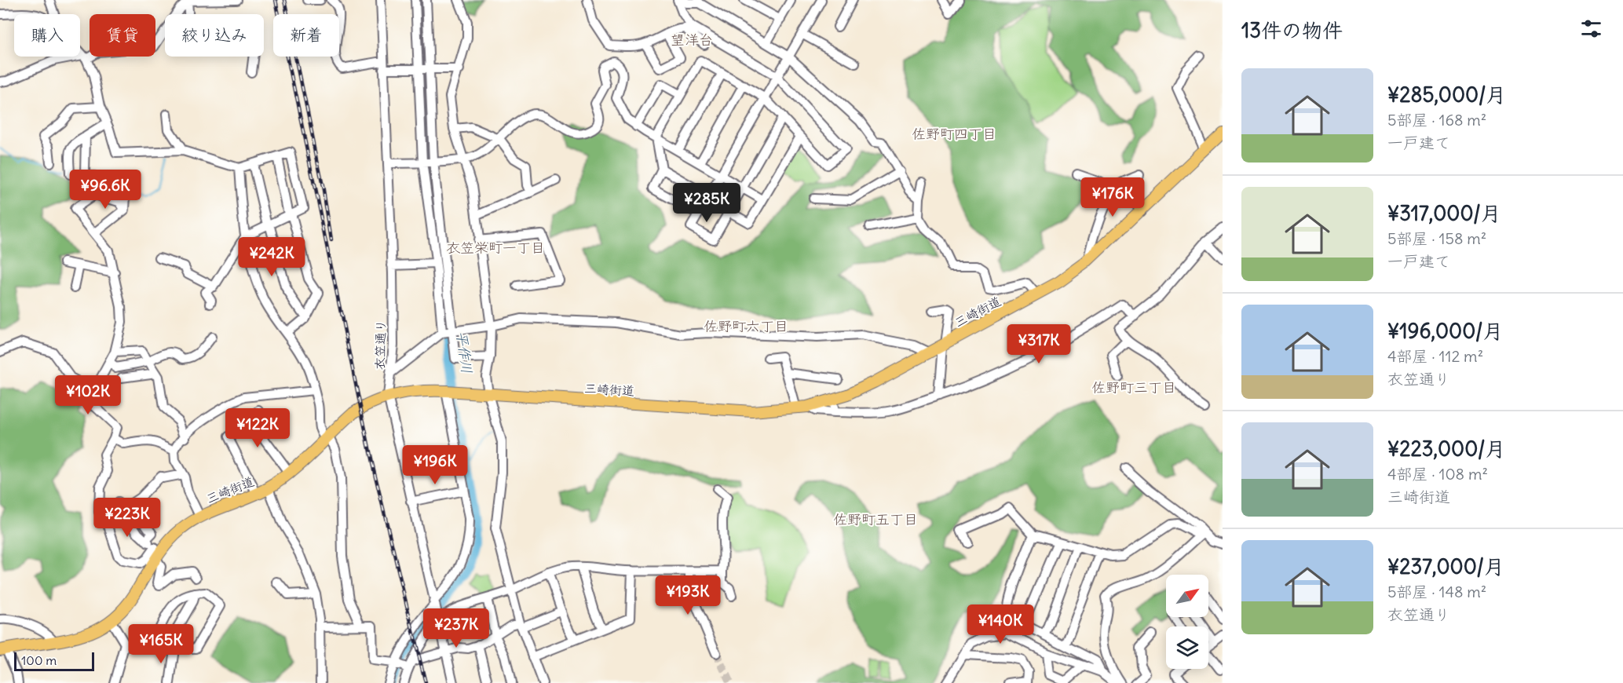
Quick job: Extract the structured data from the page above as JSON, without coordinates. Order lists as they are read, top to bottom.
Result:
{
  "streets": {
    "main road": ["三崎街道"],
    "street": ["衣笠通り"]
  },
  "crossings": [
    ["三崎街道", "衣笠通り"]
  ],
  "districts": [
    "望洋台",
    "佐野町四丁目",
    "衣笠栄町一丁目",
    "佐野町六丁目",
    "佐野町三丁目",
    "佐野町五丁目"
  ],
  "water": ["平作川"],
  "scale_bar": "100 m",
  "north": "top right",
  "page": {
    "heading": "13件の物件",
    "chip": [
      "購入",
      "賃貸",
      "絞り込み",
      "新着"
    ],
    "list": [
      {
        "name": "¥285,000/月",
        "note": "5部屋 · 168 m² · 一戸建て"
      },
      {
        "name": "¥317,000/月",
        "note": "5部屋 · 158 m² · 一戸建て"
      },
      {
        "name": "¥196,000/月",
        "note": "4部屋 · 112 m² · 衣笠通り"
      },
      {
        "name": "¥223,000/月",
        "note": "4部屋 · 108 m² · 三崎街道"
      },
      {
        "name": "¥237,000/月",
        "note": "5部屋 · 148 m² · 衣笠通り"
      }
    ],
    "price": [
      "¥96.6K",
      "¥176K",
      "¥285K",
      "¥242K",
      "¥317K",
      "¥102K",
      "¥122K",
      "¥196K",
      "¥223K",
      "¥193K",
      "¥140K",
      "¥237K",
      "¥165K"
    ],
    "scale": "100 m"
  }
}
